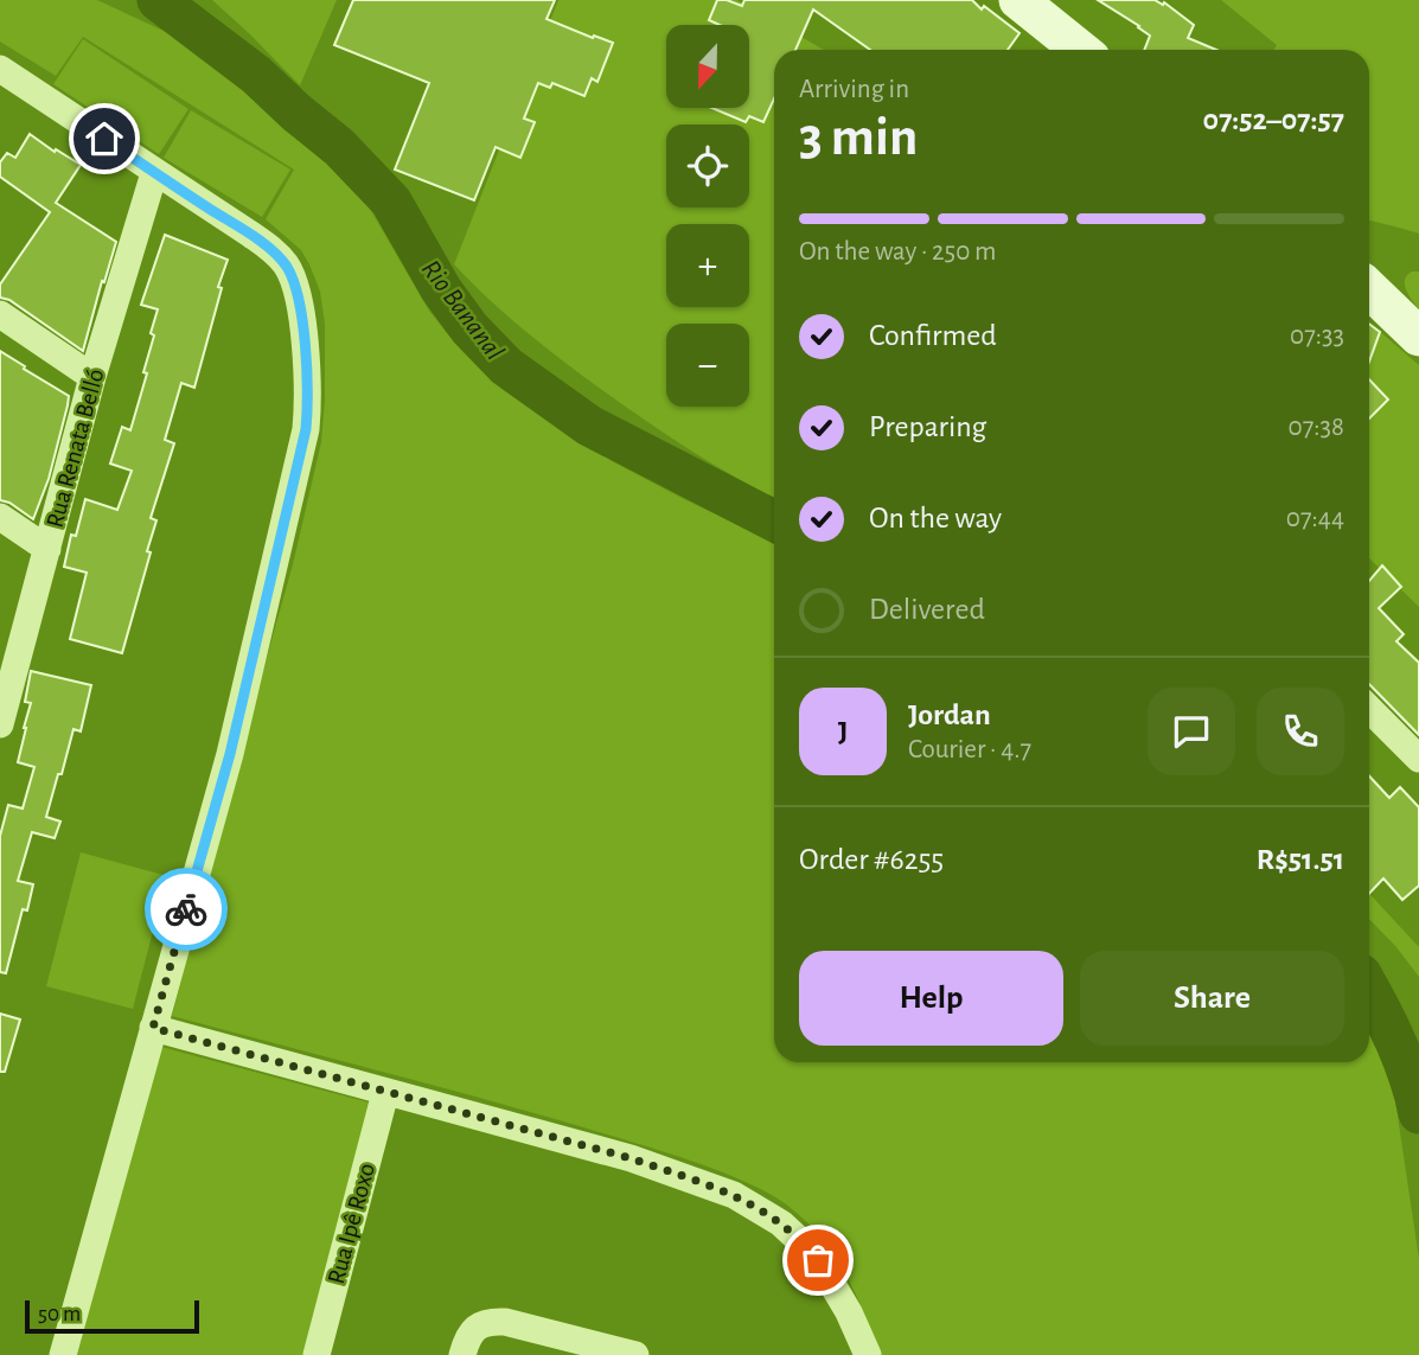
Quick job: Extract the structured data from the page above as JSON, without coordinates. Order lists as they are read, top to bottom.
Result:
{
  "streets": {
    "street": ["Rua Renata Belló", "Rua Ipê Roxo"]
  },
  "water": ["Rio Bananal"],
  "scale_bar": "50 m",
  "north": "bottom",
  "page": {
    "map_buttons": ["+", "−"],
    "heading": ["3 min", "Arriving in", "07:52–07:57"],
    "panel": [
      "Jordan",
      "Courier · 4.7",
      "Order #6255",
      "R$51.51"
    ],
    "bar": "On the way · 250 m",
    "list": [
      ["Confirmed", "07:33"],
      ["Preparing", "07:38"],
      ["On the way", "07:44"],
      "Delivered"
    ],
    "round": "J",
    "buttons": ["Help", "Share"],
    "scale": "50 m"
  }
}
